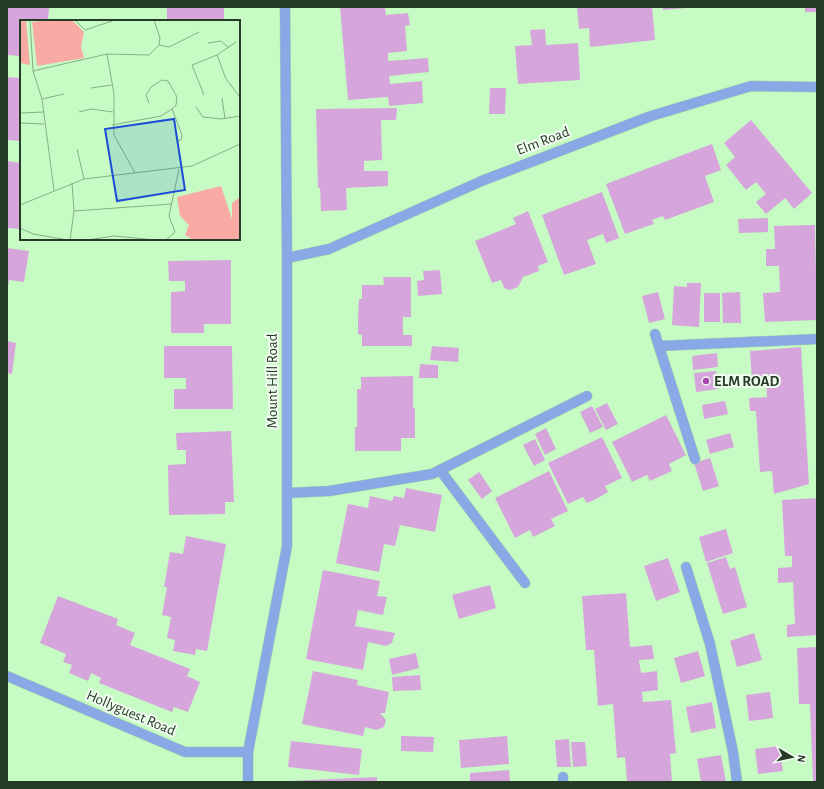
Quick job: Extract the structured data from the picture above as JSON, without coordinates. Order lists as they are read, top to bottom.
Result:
{
  "streets": {
    "street": ["Elm Road", "Mount Hill Road", "Hollyguest Road"]
  },
  "crossings": [
    ["Elm Road", "Mount Hill Road"],
    ["Mount Hill Road", "Hollyguest Road"]
  ],
  "places": ["ELM ROAD"],
  "north": "right"
}
